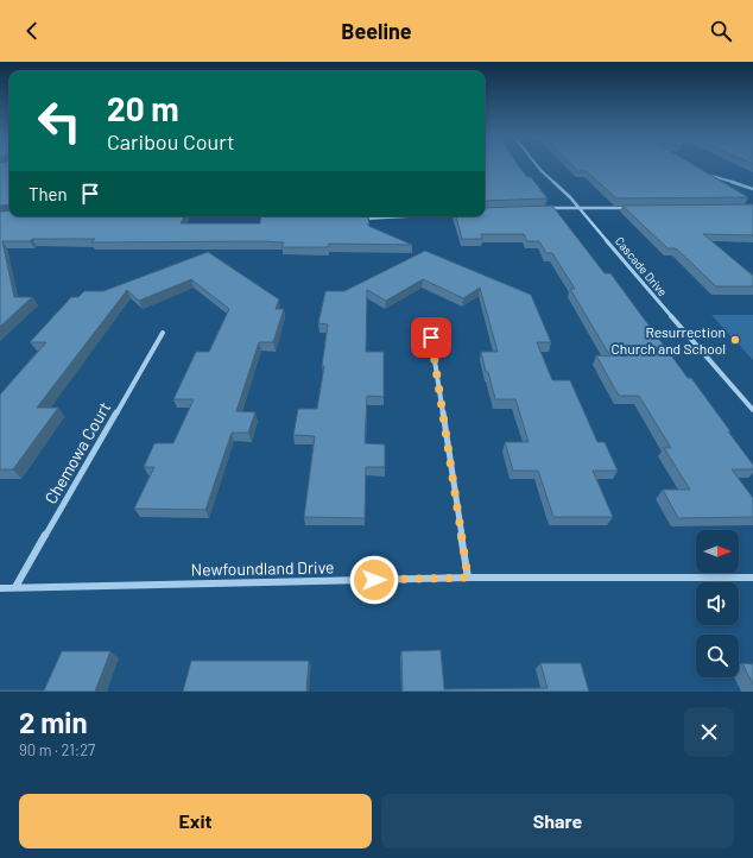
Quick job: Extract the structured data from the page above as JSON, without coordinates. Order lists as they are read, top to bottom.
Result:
{
  "streets": {
    "street": ["Cascade Drive", "Chemowa Court", "Newfoundland Drive"]
  },
  "crossings": [
    ["Chemowa Court", "Newfoundland Drive"]
  ],
  "places": ["Resurrection Church and School"],
  "north": "right",
  "page": {
    "header": "Beeline",
    "turn": ["20 m", "Caribou Court"],
    "then": "Then",
    "heading": ["2 min", "90 m · 21:27"],
    "buttons": ["Exit", "Share"]
  }
}
